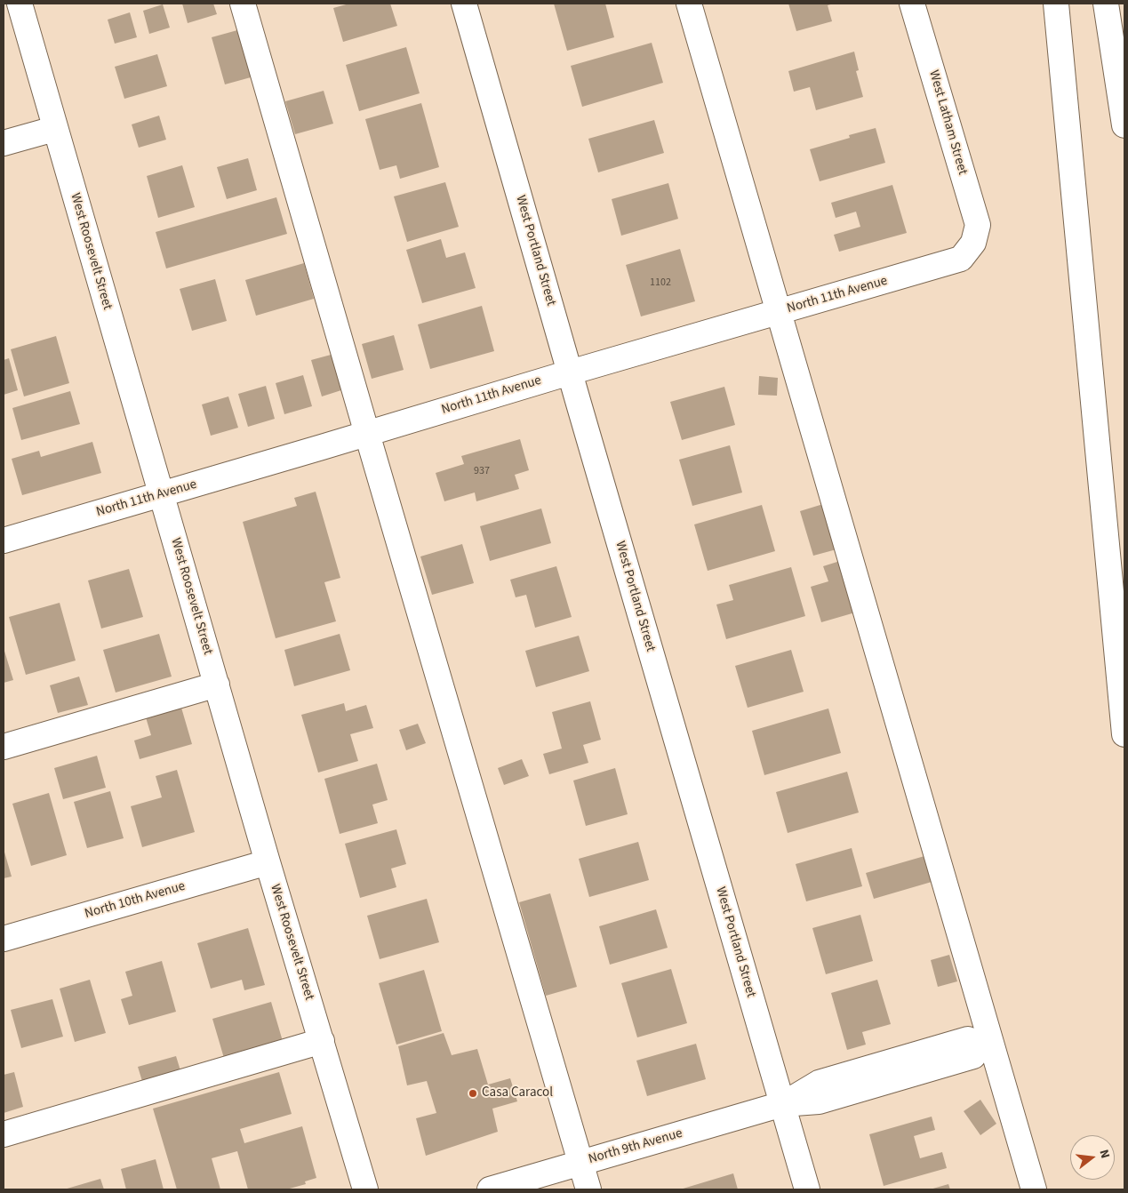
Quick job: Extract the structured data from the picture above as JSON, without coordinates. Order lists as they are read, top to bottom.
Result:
{
  "streets": {
    "main road": [
      "West Latham Street",
      "West Portland Street",
      "West Roosevelt Street",
      "North 11th Avenue",
      "North 10th Avenue",
      "North 9th Avenue"
    ]
  },
  "crossings": [
    ["West Latham Street", "North 11th Avenue"],
    ["West Portland Street", "North 11th Avenue"],
    ["West Portland Street", "North 9th Avenue"],
    ["West Roosevelt Street", "North 11th Avenue"],
    ["West Roosevelt Street", "North 10th Avenue"]
  ],
  "places": ["Casa Caracol"],
  "house_numbers": ["1102", "937"],
  "north": "right"
}
